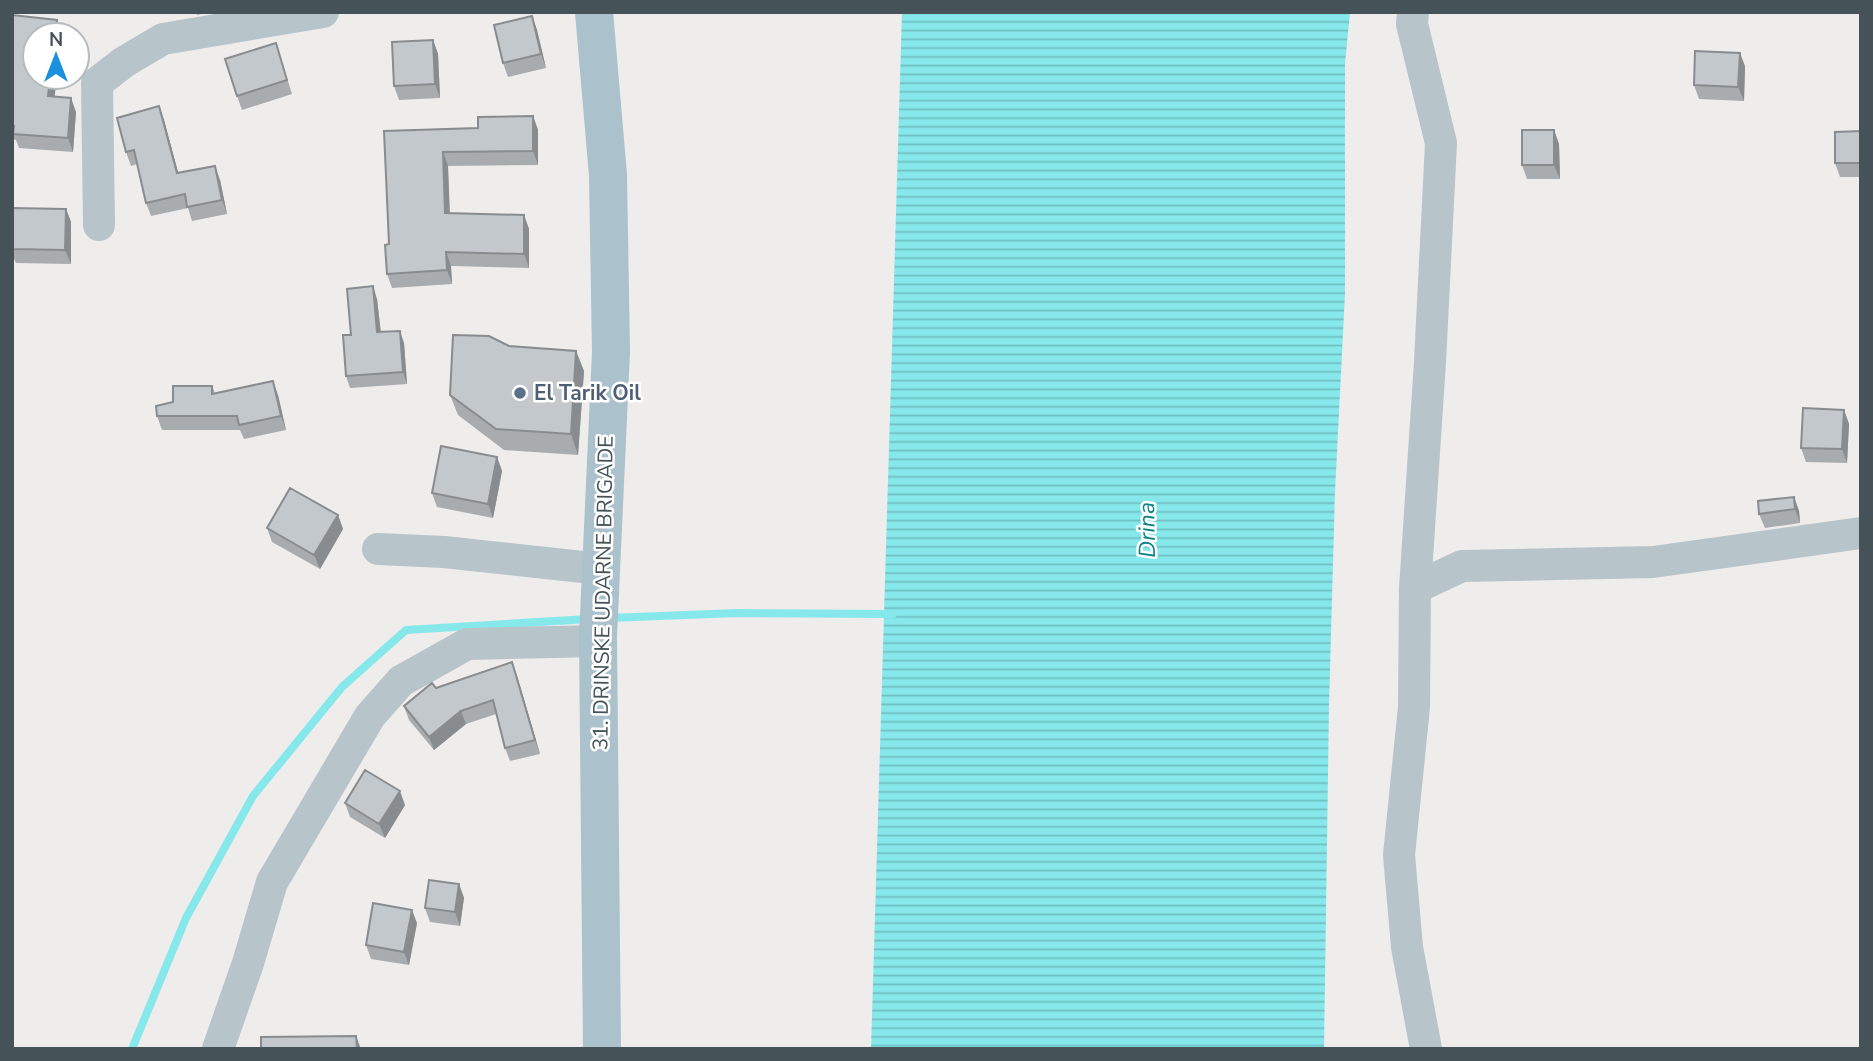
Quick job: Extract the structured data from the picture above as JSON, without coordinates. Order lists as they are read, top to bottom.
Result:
{
  "streets": {
    "main road": ["31. DRINSKE UDARNE BRIGADE"]
  },
  "water": ["Drina"],
  "places": ["El Tarik Oil"],
  "north": "top"
}
